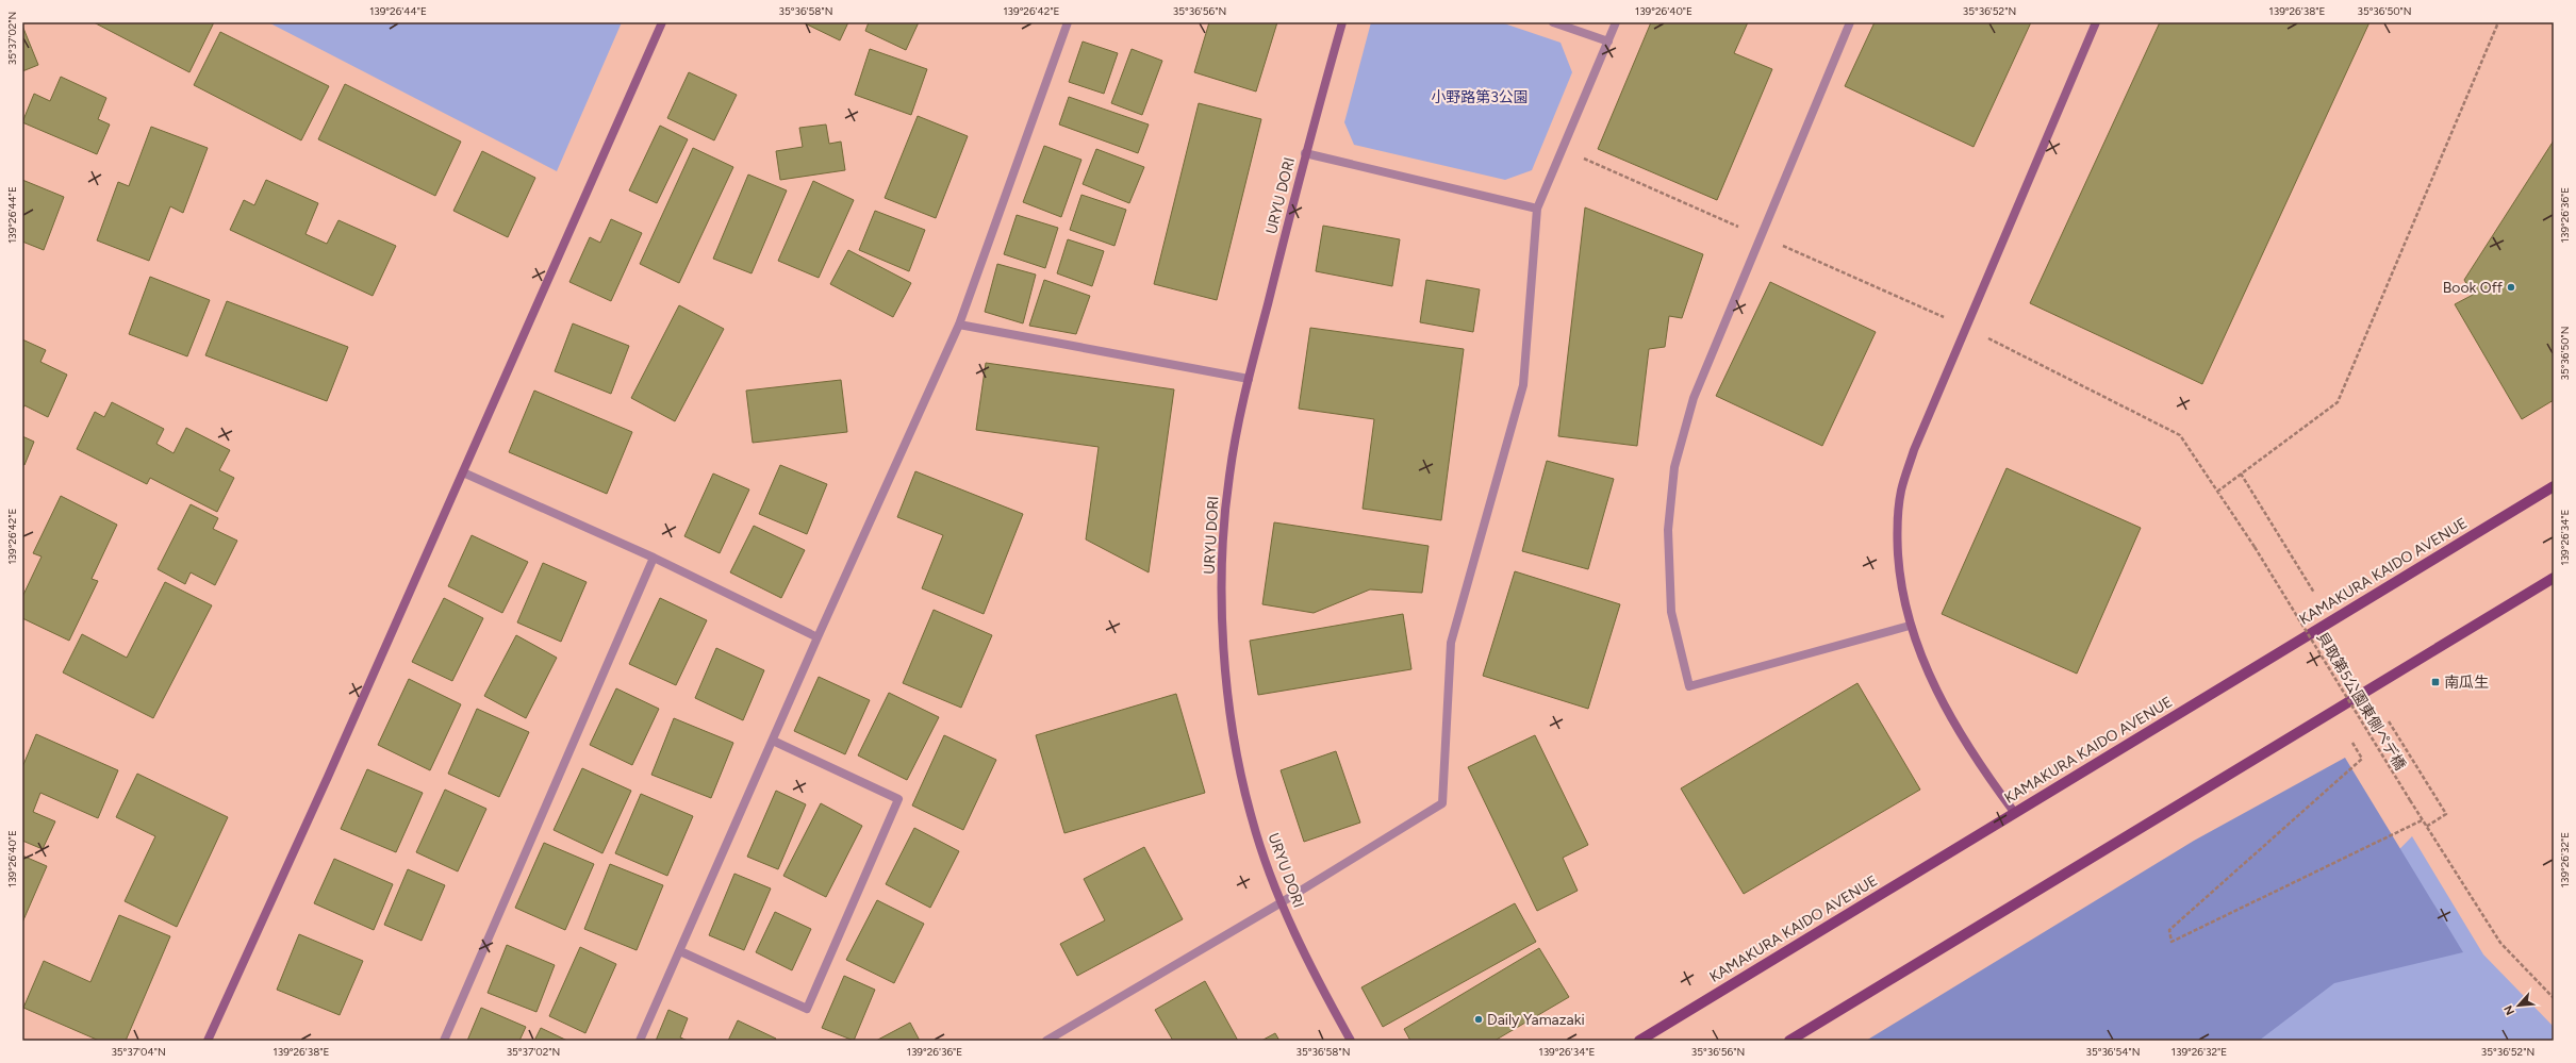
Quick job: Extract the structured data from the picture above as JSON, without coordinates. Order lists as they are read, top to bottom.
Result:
{
  "streets": {
    "main road": ["KAMAKURA KAIDO AVENUE"],
    "street": ["URYU DORI"],
    "path": ["貝取第5公園東側ペデ橋"]
  },
  "parks": ["小野路第3公園"],
  "places": {
    "other": ["Book Off", "Daily Yamazaki"],
    "transit": ["南瓜生"]
  },
  "north": "bottom left",
  "coordinates": [
    "139°26'44\"E",
    "35°36'58\"N",
    "139°26'42\"E",
    "35°36'56\"N",
    "139°26'40\"E",
    "35°36'52\"N",
    "139°26'38\"E",
    "35°36'50\"N",
    "35°37'02\"N",
    "139°26'36\"E",
    "139°26'34\"E",
    "139°26'32\"E",
    "35°37'04\"N",
    "35°36'54\"N"
  ]
}
